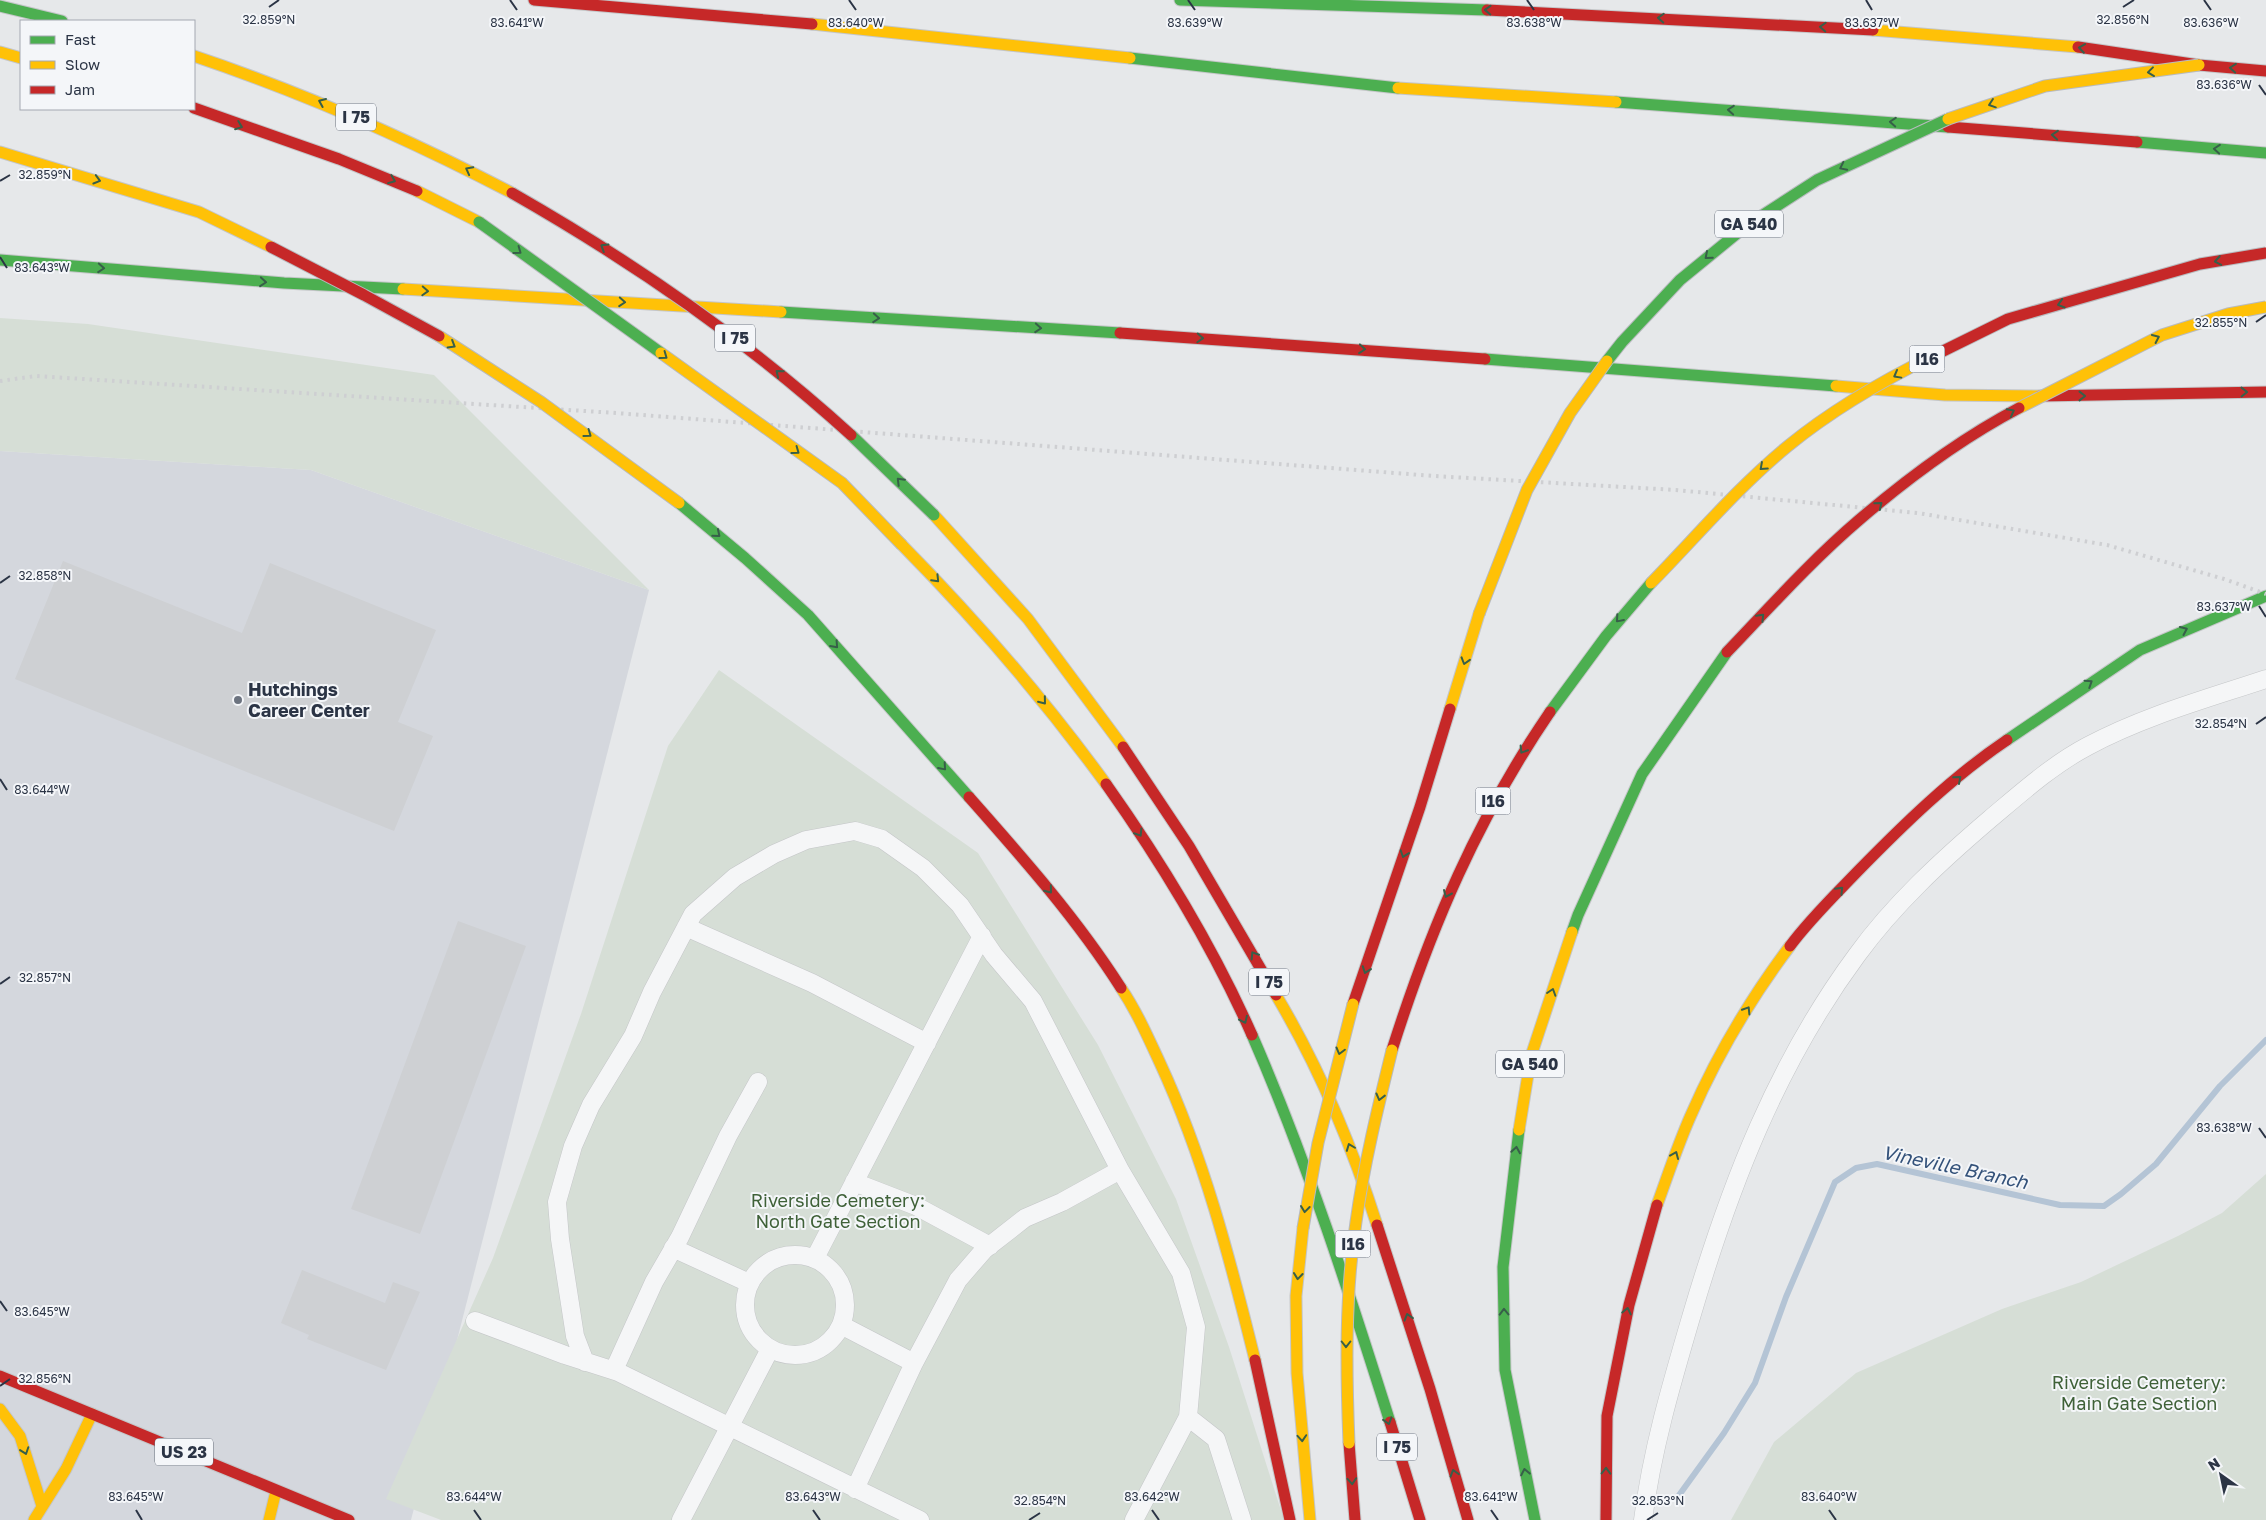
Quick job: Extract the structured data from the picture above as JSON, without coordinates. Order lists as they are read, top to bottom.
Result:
{
  "streets": {
    "main road": [
      "I 75",
      "GA 540",
      "I16",
      "US 23"
    ]
  },
  "water": ["Vineville Branch"],
  "parks": ["Riverside Cemetery: North Gate Section", "Riverside Cemetery: Main Gate Section"],
  "places": ["Hutchings Career Center"],
  "legend": ["Fast", "Slow", "Jam"],
  "north": "top left",
  "coordinates": [
    "32.859°N",
    "32.856°N",
    "83.636°W",
    "83.641°W",
    "83.640°W",
    "83.639°W",
    "83.638°W",
    "83.637°W",
    "83.643°W",
    "32.855°N",
    "32.858°N",
    "32.854°N",
    "83.644°W",
    "32.857°N",
    "83.645°W",
    "83.642°W",
    "32.853°N"
  ]
}
